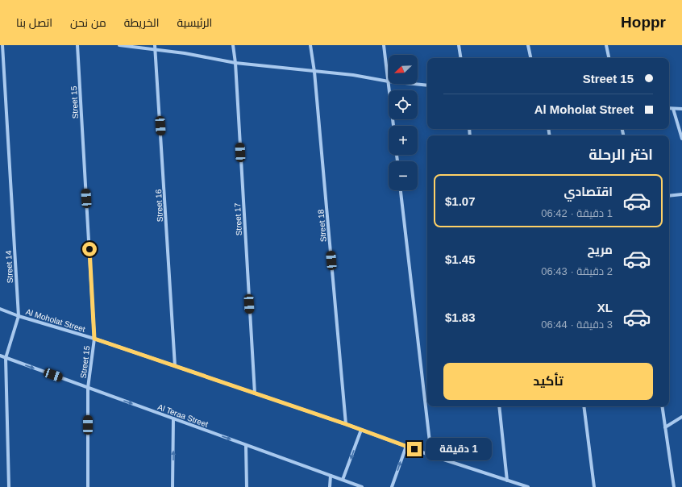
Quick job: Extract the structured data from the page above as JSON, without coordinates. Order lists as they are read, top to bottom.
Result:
{
  "streets": {
    "street": [
      "Street 15",
      "Street 16",
      "Street 17",
      "Street 18",
      "Street 14",
      "Al Moholat Street",
      "Al Teraa Street"
    ]
  },
  "crossings": [
    ["Street 15", "Al Moholat Street"],
    ["Street 15", "Al Teraa Street"],
    ["Street 16", "Al Moholat Street"],
    ["Street 17", "Al Moholat Street"],
    ["Street 18", "Al Moholat Street"],
    ["Street 14", "Al Moholat Street"],
    ["Street 14", "Al Teraa Street"]
  ],
  "one_way": ["Al Teraa Street"],
  "north": "bottom left",
  "page": {
    "header": "Hoppr",
    "nav": [
      "الرئيسية",
      "الخريطة",
      "من نحن",
      "اتصل بنا"
    ],
    "map_buttons": ["+", "−"],
    "banner": ["Street 15", "Al Moholat Street"],
    "heading": "اختر الرحلة",
    "list": [
      {
        "name": "اقتصادي",
        "note": "1 دقيقة · 06:42",
        "value": "$1.07"
      },
      {
        "name": "مريح",
        "note": "2 دقيقة · 06:43",
        "value": "$1.45"
      },
      {
        "name": "XL",
        "note": "3 دقيقة · 06:44",
        "value": "$1.83"
      }
    ],
    "buttons": "تأكيد",
    "bubble": "1 دقيقة"
  }
}
